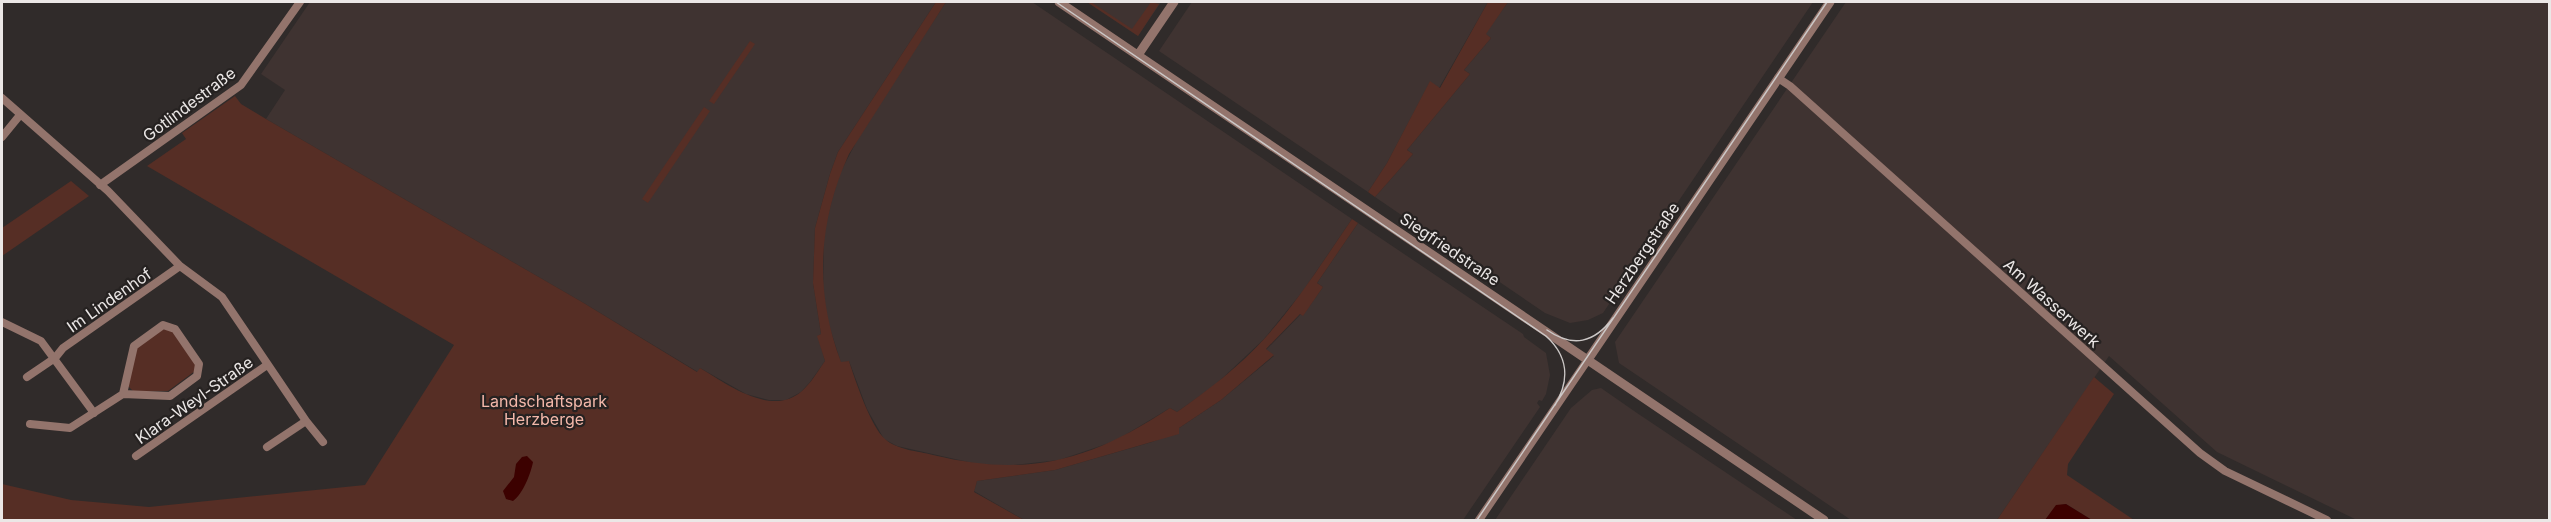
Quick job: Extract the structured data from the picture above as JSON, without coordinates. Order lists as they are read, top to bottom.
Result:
{
  "streets": {
    "street": [
      "Gotlindestraße",
      "Siegfriedstraße",
      "Herzbergstraße",
      "Im Lindenhof",
      "Am Wasserwerk",
      "Klara-Weyl-Straße"
    ]
  },
  "crossings": [
    ["Gotlindestraße", "Klara-Weyl-Straße"],
    ["Siegfriedstraße", "Herzbergstraße"],
    ["Herzbergstraße", "Am Wasserwerk"],
    ["Im Lindenhof", "Klara-Weyl-Straße"]
  ],
  "parks": ["Landschaftspark Herzberge"]
}
